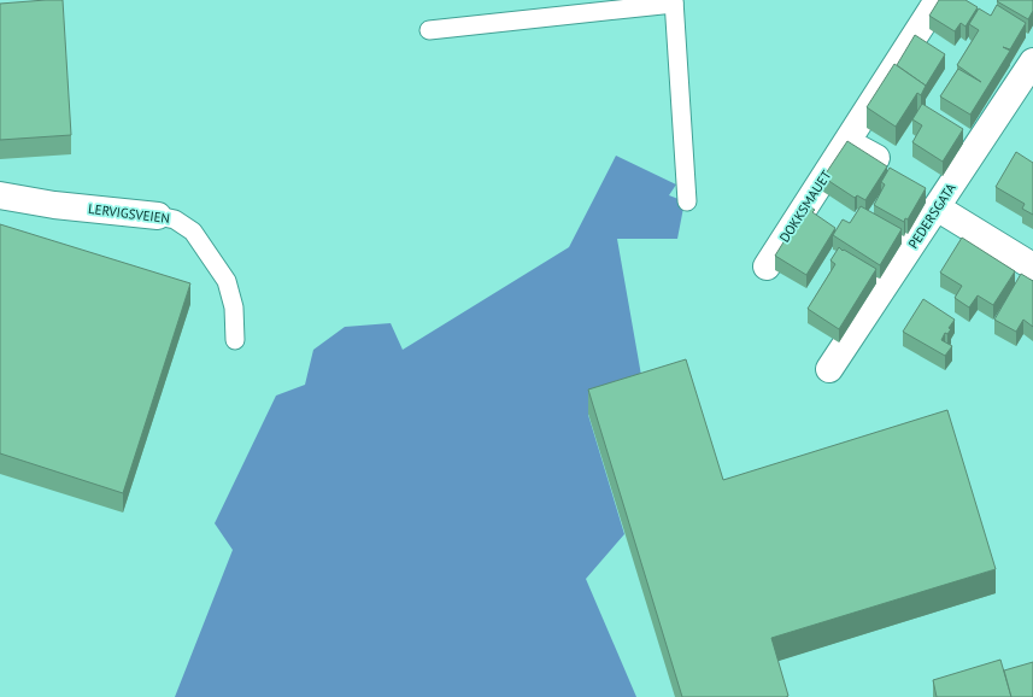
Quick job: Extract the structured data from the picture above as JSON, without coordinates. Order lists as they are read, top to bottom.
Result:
{
  "streets": {
    "street": ["DOKKSMAUET", "LERVIGSVEIEN", "PEDERSGATA"]
  }
}
